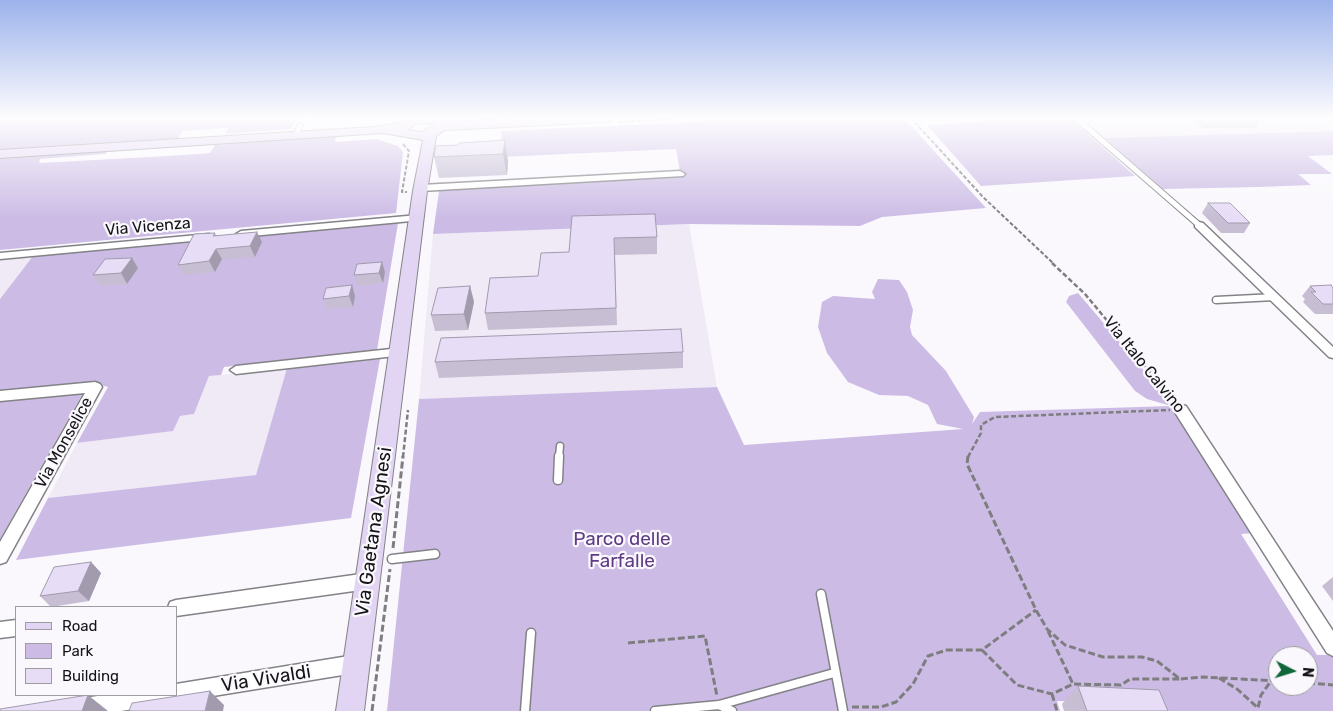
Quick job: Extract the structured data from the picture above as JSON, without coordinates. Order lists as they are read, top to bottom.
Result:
{
  "streets": {
    "street": [
      "Via Vicenza",
      "Via Italo Calvino",
      "Via Monselice",
      "Via Gaetana Agnesi",
      "Via Vivaldi"
    ]
  },
  "crossings": [
    ["Via Vicenza", "Via Gaetana Agnesi"],
    ["Via Gaetana Agnesi", "Via Vivaldi"]
  ],
  "parks": ["Parco delle Farfalle"],
  "legend": ["Road", "Park", "Building"],
  "north": "right"
}
